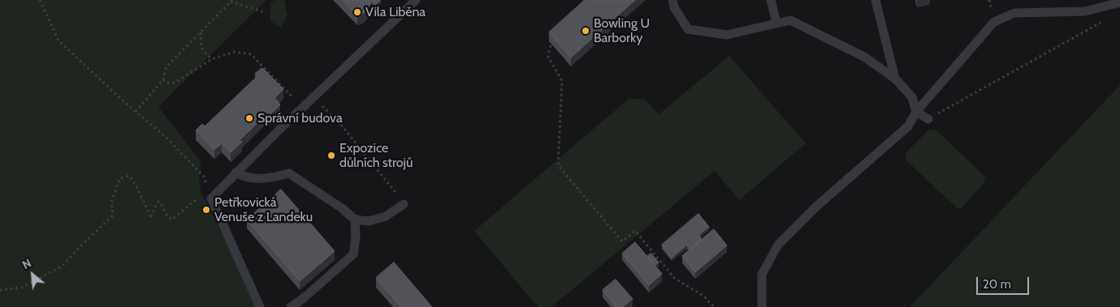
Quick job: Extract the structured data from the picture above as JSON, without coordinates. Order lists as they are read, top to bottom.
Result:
{
  "places": [
    "Vila Liběna",
    "Bowling U Barborky",
    "Správní budova",
    "Expozice důlních strojů",
    "Petřkovická Venuše z Landeku"
  ],
  "scale_bar": "20 m",
  "north": "top left"
}
